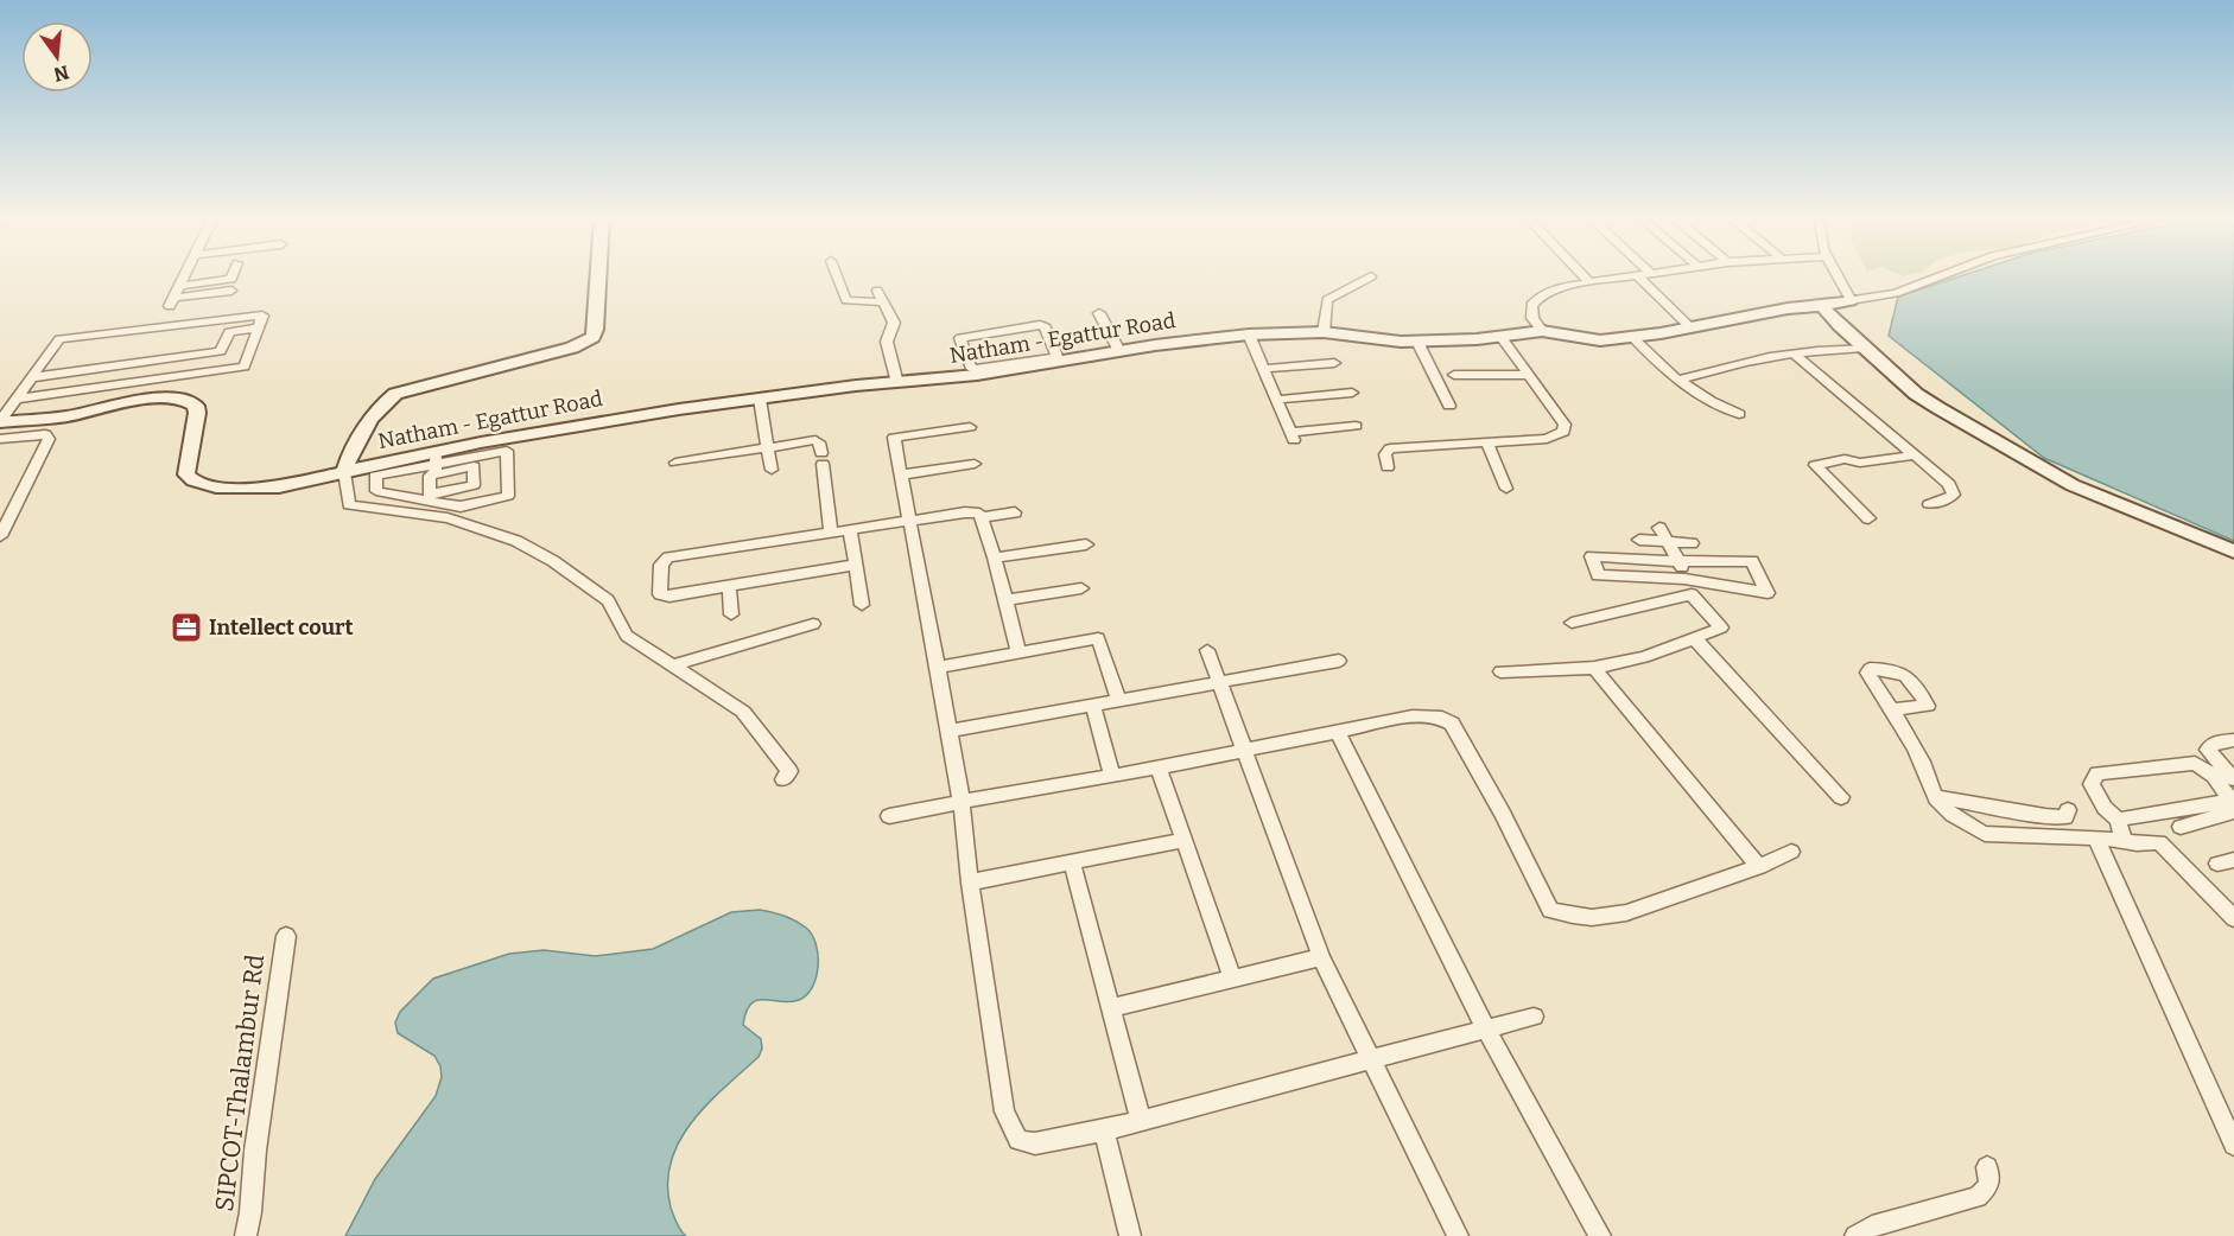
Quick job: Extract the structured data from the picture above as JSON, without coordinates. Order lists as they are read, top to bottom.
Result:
{
  "streets": {
    "street": ["Natham - Egattur Road", "SIPCOT-Thalambur Rd"]
  },
  "places": {
    "office": ["Intellect court"]
  },
  "north": "bottom"
}
